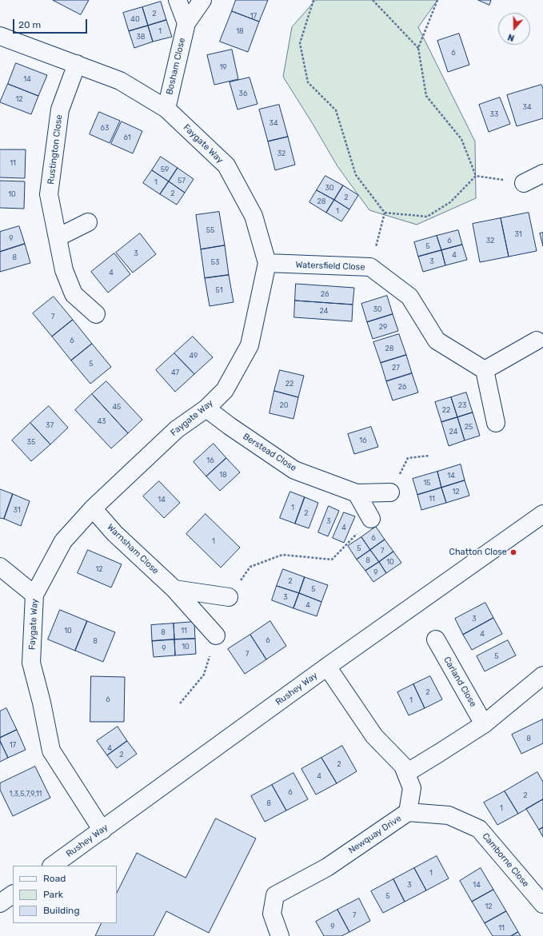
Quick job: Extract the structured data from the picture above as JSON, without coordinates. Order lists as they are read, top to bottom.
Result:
{
  "streets": {
    "street": [
      "Bosham Close",
      "Faygate Way",
      "Rustington Close",
      "Watersfield Close",
      "Berstead Close",
      "Warnsham Close",
      "Carland Close",
      "Rushey Way",
      "Newquay Drive",
      "Camborne Close"
    ]
  },
  "crossings": [
    ["Bosham Close", "Faygate Way"],
    ["Faygate Way", "Rustington Close"],
    ["Faygate Way", "Watersfield Close"],
    ["Faygate Way", "Berstead Close"],
    ["Faygate Way", "Warnsham Close"],
    ["Faygate Way", "Rushey Way"],
    ["Rushey Way", "Newquay Drive"],
    ["Newquay Drive", "Camborne Close"]
  ],
  "places": ["Chatton Close"],
  "house_numbers": [
    "2",
    "17",
    "40",
    "1",
    "18",
    "38",
    "6",
    "19",
    "14",
    "36",
    "12",
    "34",
    "33",
    "34",
    "63",
    "61",
    "32",
    "11",
    "59",
    "57",
    "1",
    "30",
    "2",
    "10",
    "2",
    "28",
    "1",
    "55",
    "31",
    "9",
    "6",
    "32",
    "5",
    "3",
    "4",
    "8",
    "3",
    "53",
    "4",
    "51",
    "26",
    "30",
    "24",
    "7",
    "29",
    "6",
    "28",
    "49",
    "5",
    "27",
    "47",
    "22",
    "26",
    "20",
    "23",
    "45",
    "22",
    "43",
    "37",
    "25",
    "24",
    "16",
    "35",
    "16",
    "18",
    "14",
    "15",
    "12",
    "11",
    "14",
    "1",
    "31",
    "2",
    "3",
    "4",
    "6",
    "1",
    "5",
    "7",
    "8",
    "10",
    "12",
    "9",
    "2",
    "5",
    "3",
    "4",
    "3",
    "10",
    "11",
    "8",
    "4",
    "6",
    "8",
    "10",
    "9",
    "7",
    "5",
    "2",
    "6",
    "1",
    "8",
    "17",
    "4",
    "2",
    "2",
    "4",
    "6",
    "1,3,5,7,9,11",
    "2",
    "8",
    "1",
    "1",
    "3",
    "14",
    "5",
    "12",
    "7",
    "9",
    "11"
  ],
  "legend": ["Road", "Park", "Building"],
  "scale_bar": "20 m",
  "north": "bottom"
}
